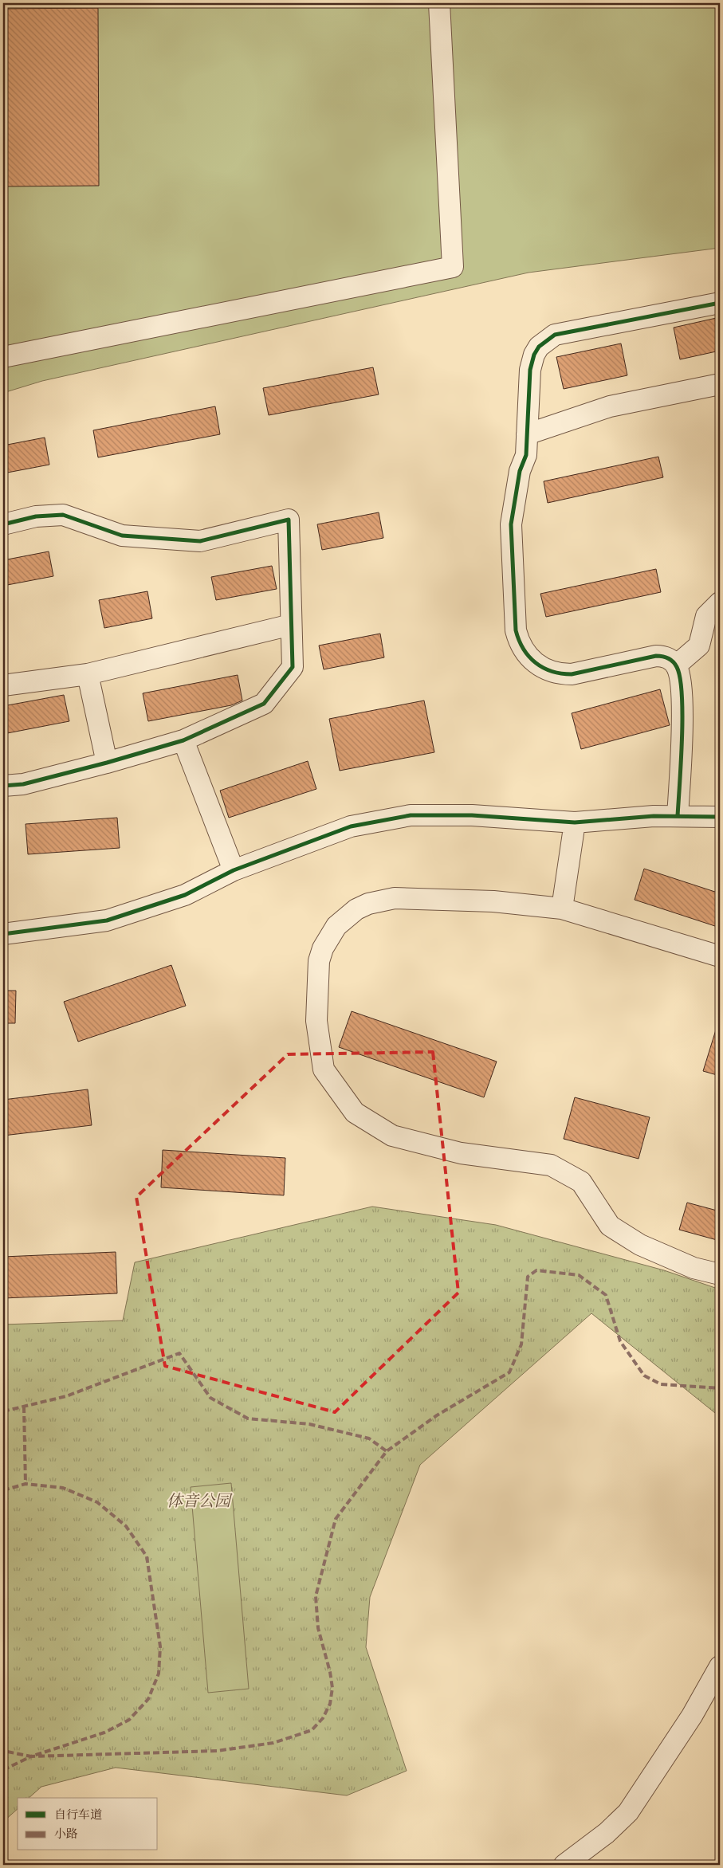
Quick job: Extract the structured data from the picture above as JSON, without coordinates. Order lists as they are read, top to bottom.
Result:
{
  "parks": ["体音公园"],
  "legend": ["自行车道", "小路"]
}
